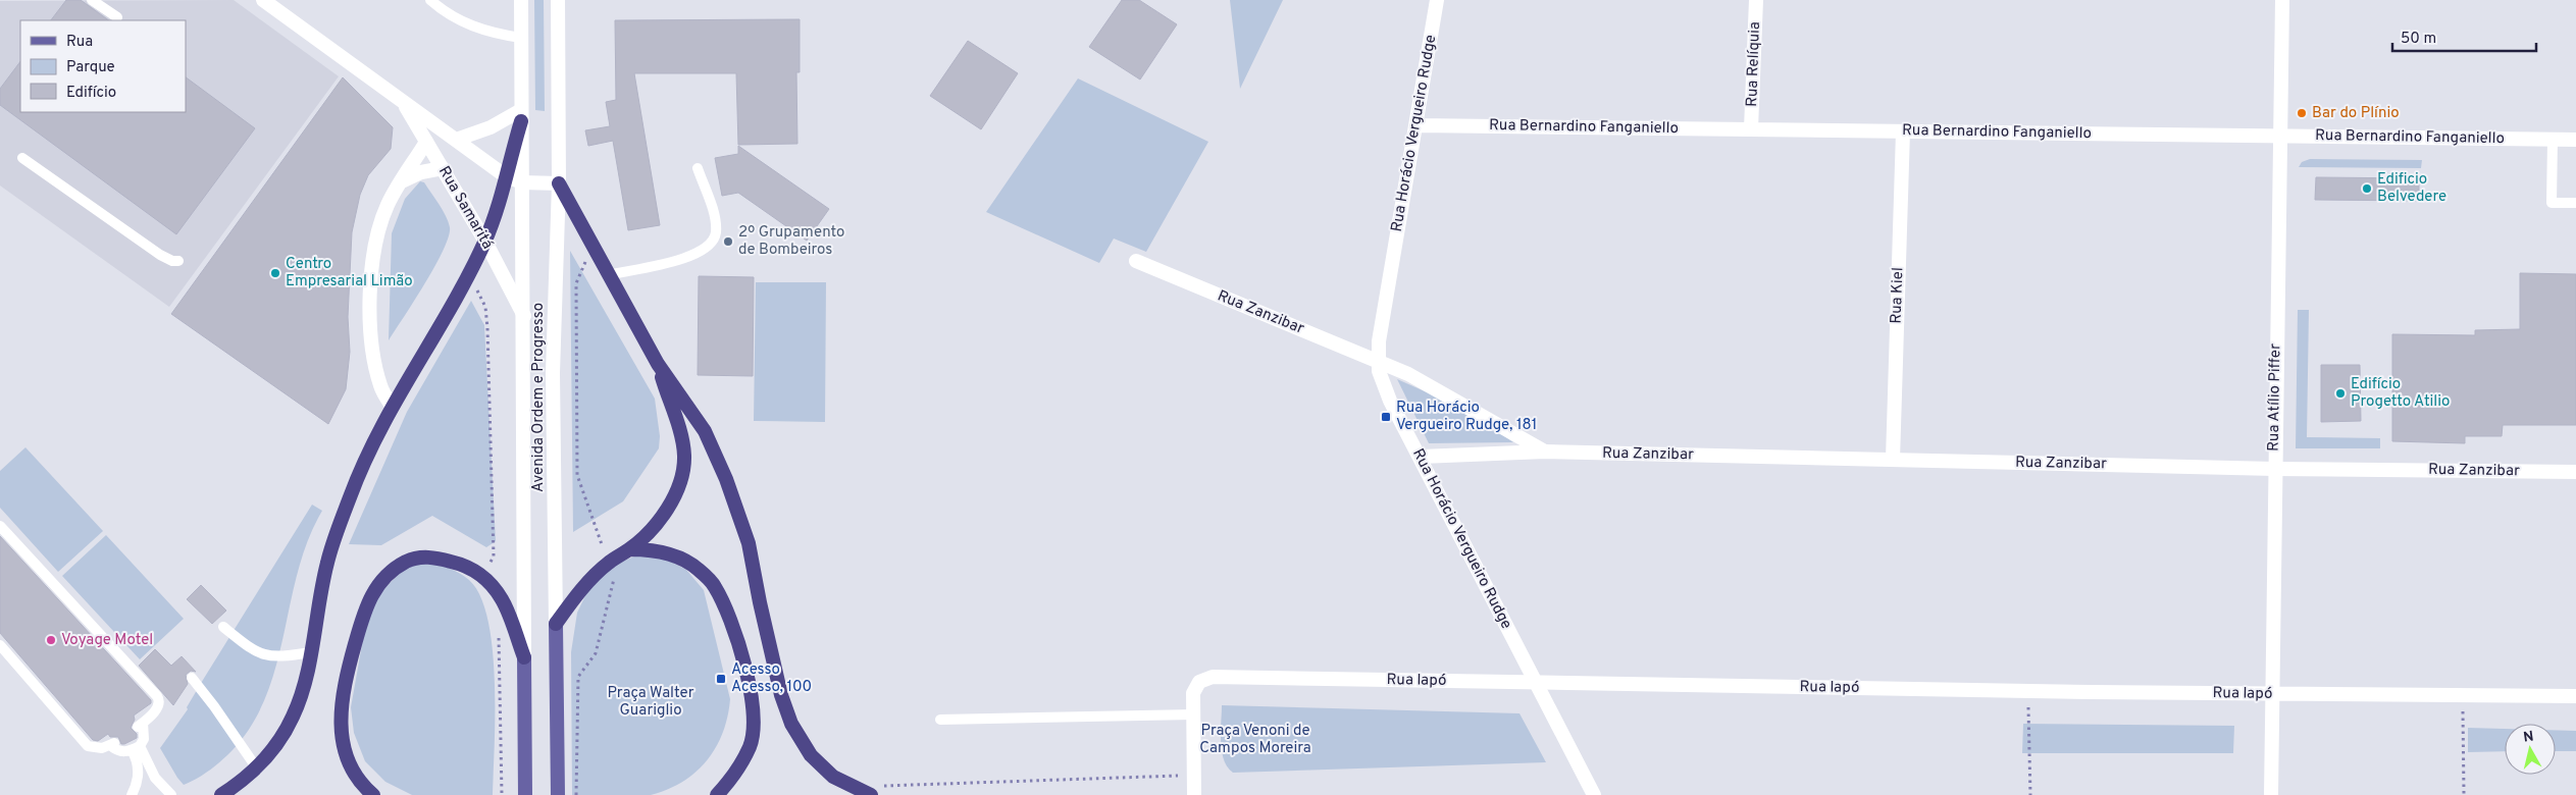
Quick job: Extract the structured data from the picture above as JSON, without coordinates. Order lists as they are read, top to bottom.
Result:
{
  "streets": {
    "main road": ["Avenida Ordem e Progresso"],
    "street": [
      "Rua Relíquia",
      "Rua Bernardino Fanganiello",
      "Rua Horácio Vergueiro Rudge",
      "Rua Samaritá",
      "Rua Kiel",
      "Rua Zanzibar",
      "Rua Atílio Piffer",
      "Rua Iapó"
    ]
  },
  "crossings": [
    ["Rua Relíquia", "Rua Bernardino Fanganiello"],
    ["Rua Bernardino Fanganiello", "Rua Horácio Vergueiro Rudge"],
    ["Rua Bernardino Fanganiello", "Rua Kiel"],
    ["Rua Bernardino Fanganiello", "Rua Atílio Piffer"],
    ["Rua Horácio Vergueiro Rudge", "Rua Zanzibar"],
    ["Rua Horácio Vergueiro Rudge", "Rua Iapó"],
    ["Rua Samaritá", "Avenida Ordem e Progresso"],
    ["Rua Kiel", "Rua Zanzibar"],
    ["Rua Zanzibar", "Rua Atílio Piffer"],
    ["Rua Atílio Piffer", "Rua Iapó"]
  ],
  "parks": ["Praça Walter Guariglio", "Praça Venoni de Campos Moreira"],
  "places": {
    "other": [
      "Bar do Plínio",
      "Edificio Belvedere",
      "2º Grupamento de Bombeiros",
      "Centro Empresarial Limão",
      "Edifício Progetto Atilio",
      "Voyage Motel"
    ],
    "transit": ["Rua Horácio Vergueiro Rudge, 181", "Acesso Acesso, 100"]
  },
  "legend": ["Rua", "Parque", "Edifício"],
  "scale_bar": "50 m",
  "north": "top"
}
